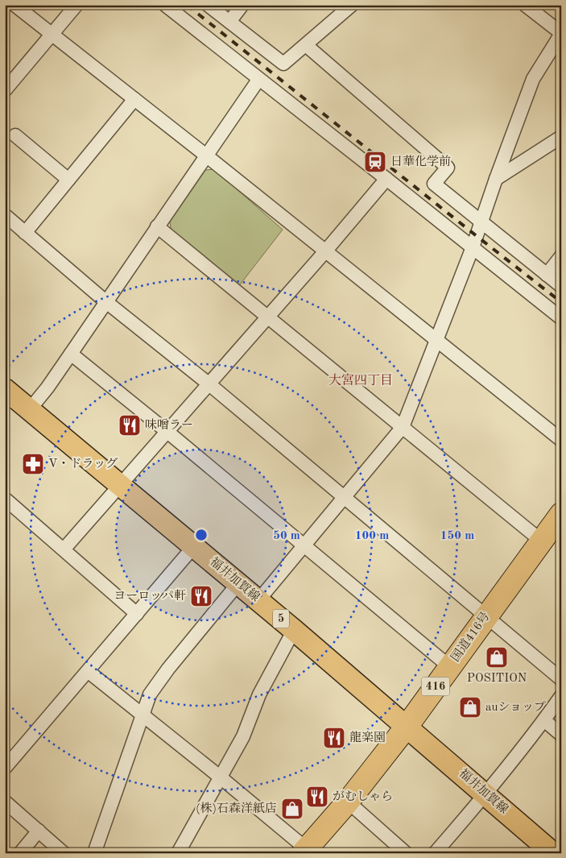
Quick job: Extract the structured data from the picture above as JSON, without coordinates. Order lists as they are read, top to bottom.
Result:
{
  "streets": {
    "highway": ["国道416号", "416"],
    "main road": ["福井加賀線", "5"]
  },
  "crossings": [
    ["福井加賀線", "国道416号"]
  ],
  "districts": ["大宮四丁目"],
  "places": {
    "station": ["日華化学前"],
    "restaurant": [
      "味噌ラー",
      "ヨーロッパ軒",
      "龍楽園",
      "がむしゃら"
    ],
    "pharmacy": ["V・ドラッグ"],
    "shop": ["POSITION", "auショップ", "(株)石森洋紙店"]
  },
  "rings": ["50 m", "100 m", "150 m"]
}
